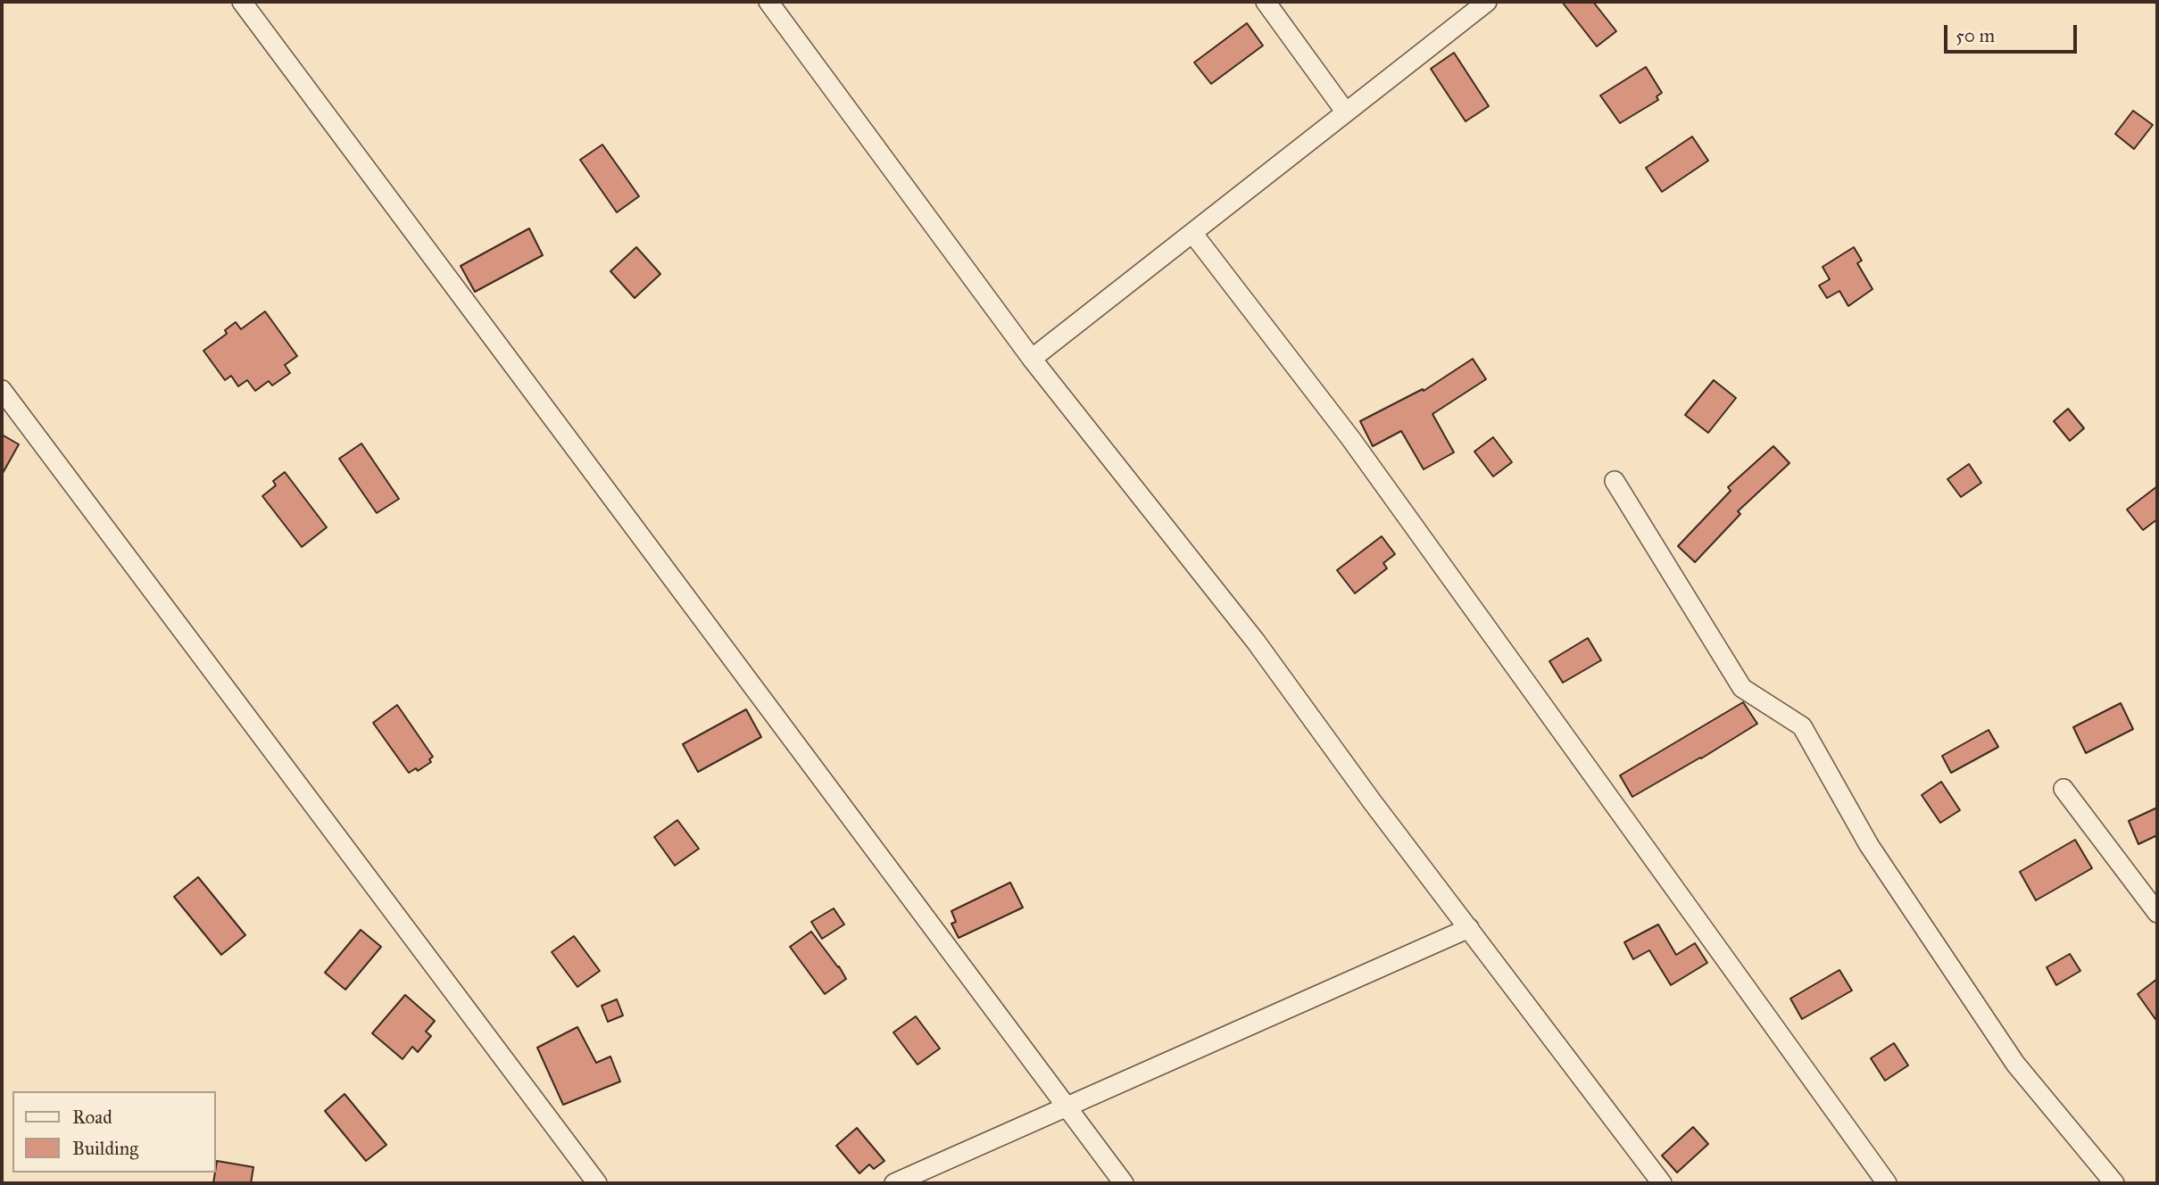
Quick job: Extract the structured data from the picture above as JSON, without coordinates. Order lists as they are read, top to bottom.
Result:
{
  "legend": ["Road", "Building"],
  "scale_bar": "50 m"
}
